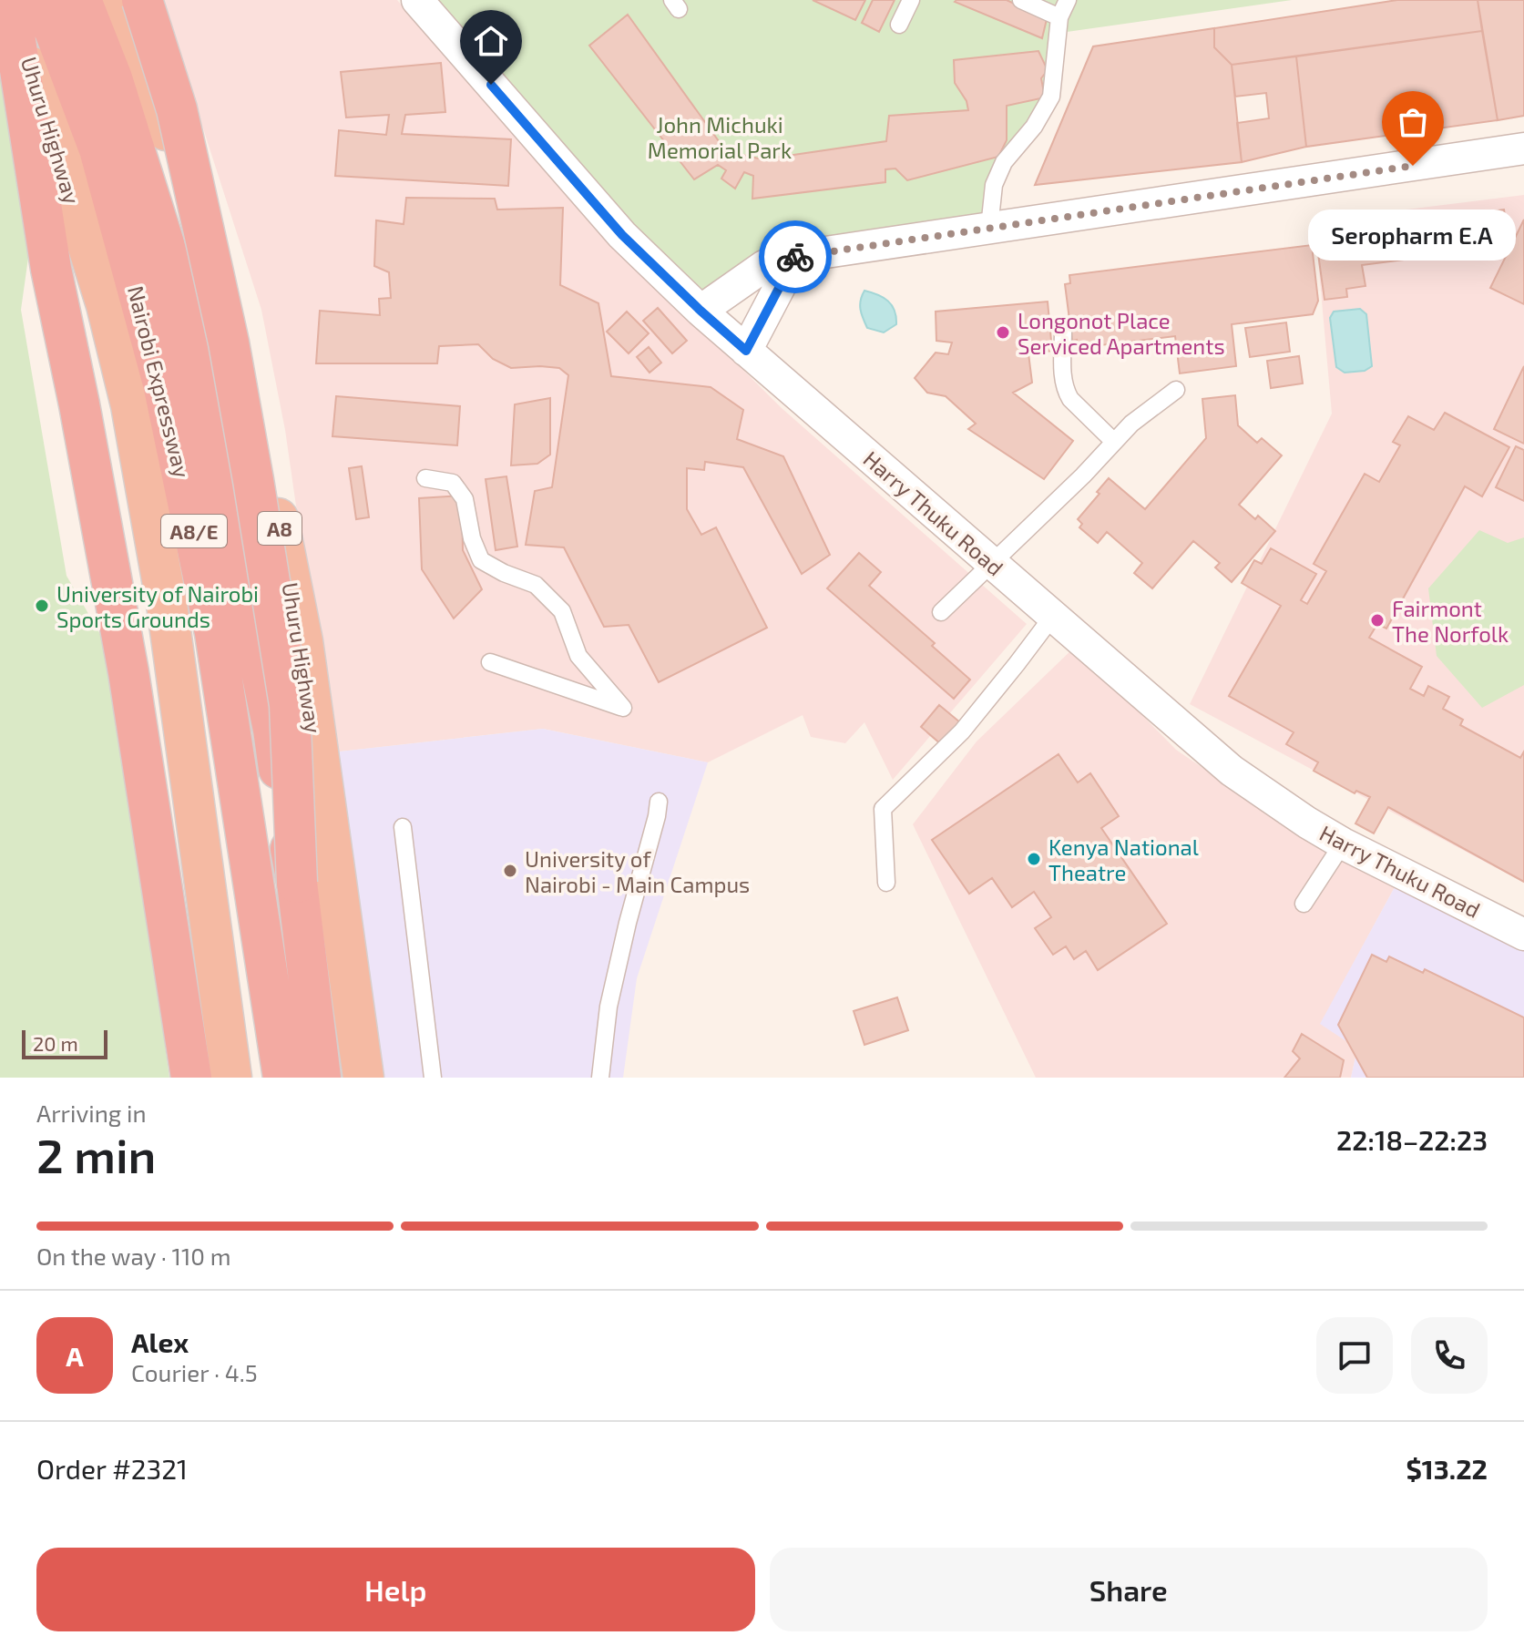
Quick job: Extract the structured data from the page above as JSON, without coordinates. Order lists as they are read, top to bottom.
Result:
{
  "streets": {
    "highway": [
      "Uhuru Highway",
      "Nairobi Expressway",
      "A8",
      "A8/E"
    ],
    "street": ["Harry Thuku Road"]
  },
  "parks": ["John Michuki Memorial Park"],
  "places": [
    "Seropharm E.A",
    "Longonot Place Serviced Apartments",
    "University of Nairobi Sports Grounds",
    "Fairmont The Norfolk",
    "Kenya National Theatre",
    "University of Nairobi - Main Campus"
  ],
  "scale_bar": "20 m",
  "page": {
    "bubble": "Seropharm E.A",
    "scale": "20 m",
    "heading": ["2 min", "Arriving in", "22:18–22:23"],
    "panel": [
      "Alex",
      "Courier · 4.5",
      "Order #2321",
      "$13.22"
    ],
    "bar": "On the way · 110 m",
    "round": "A",
    "buttons": ["Help", "Share"]
  }
}
